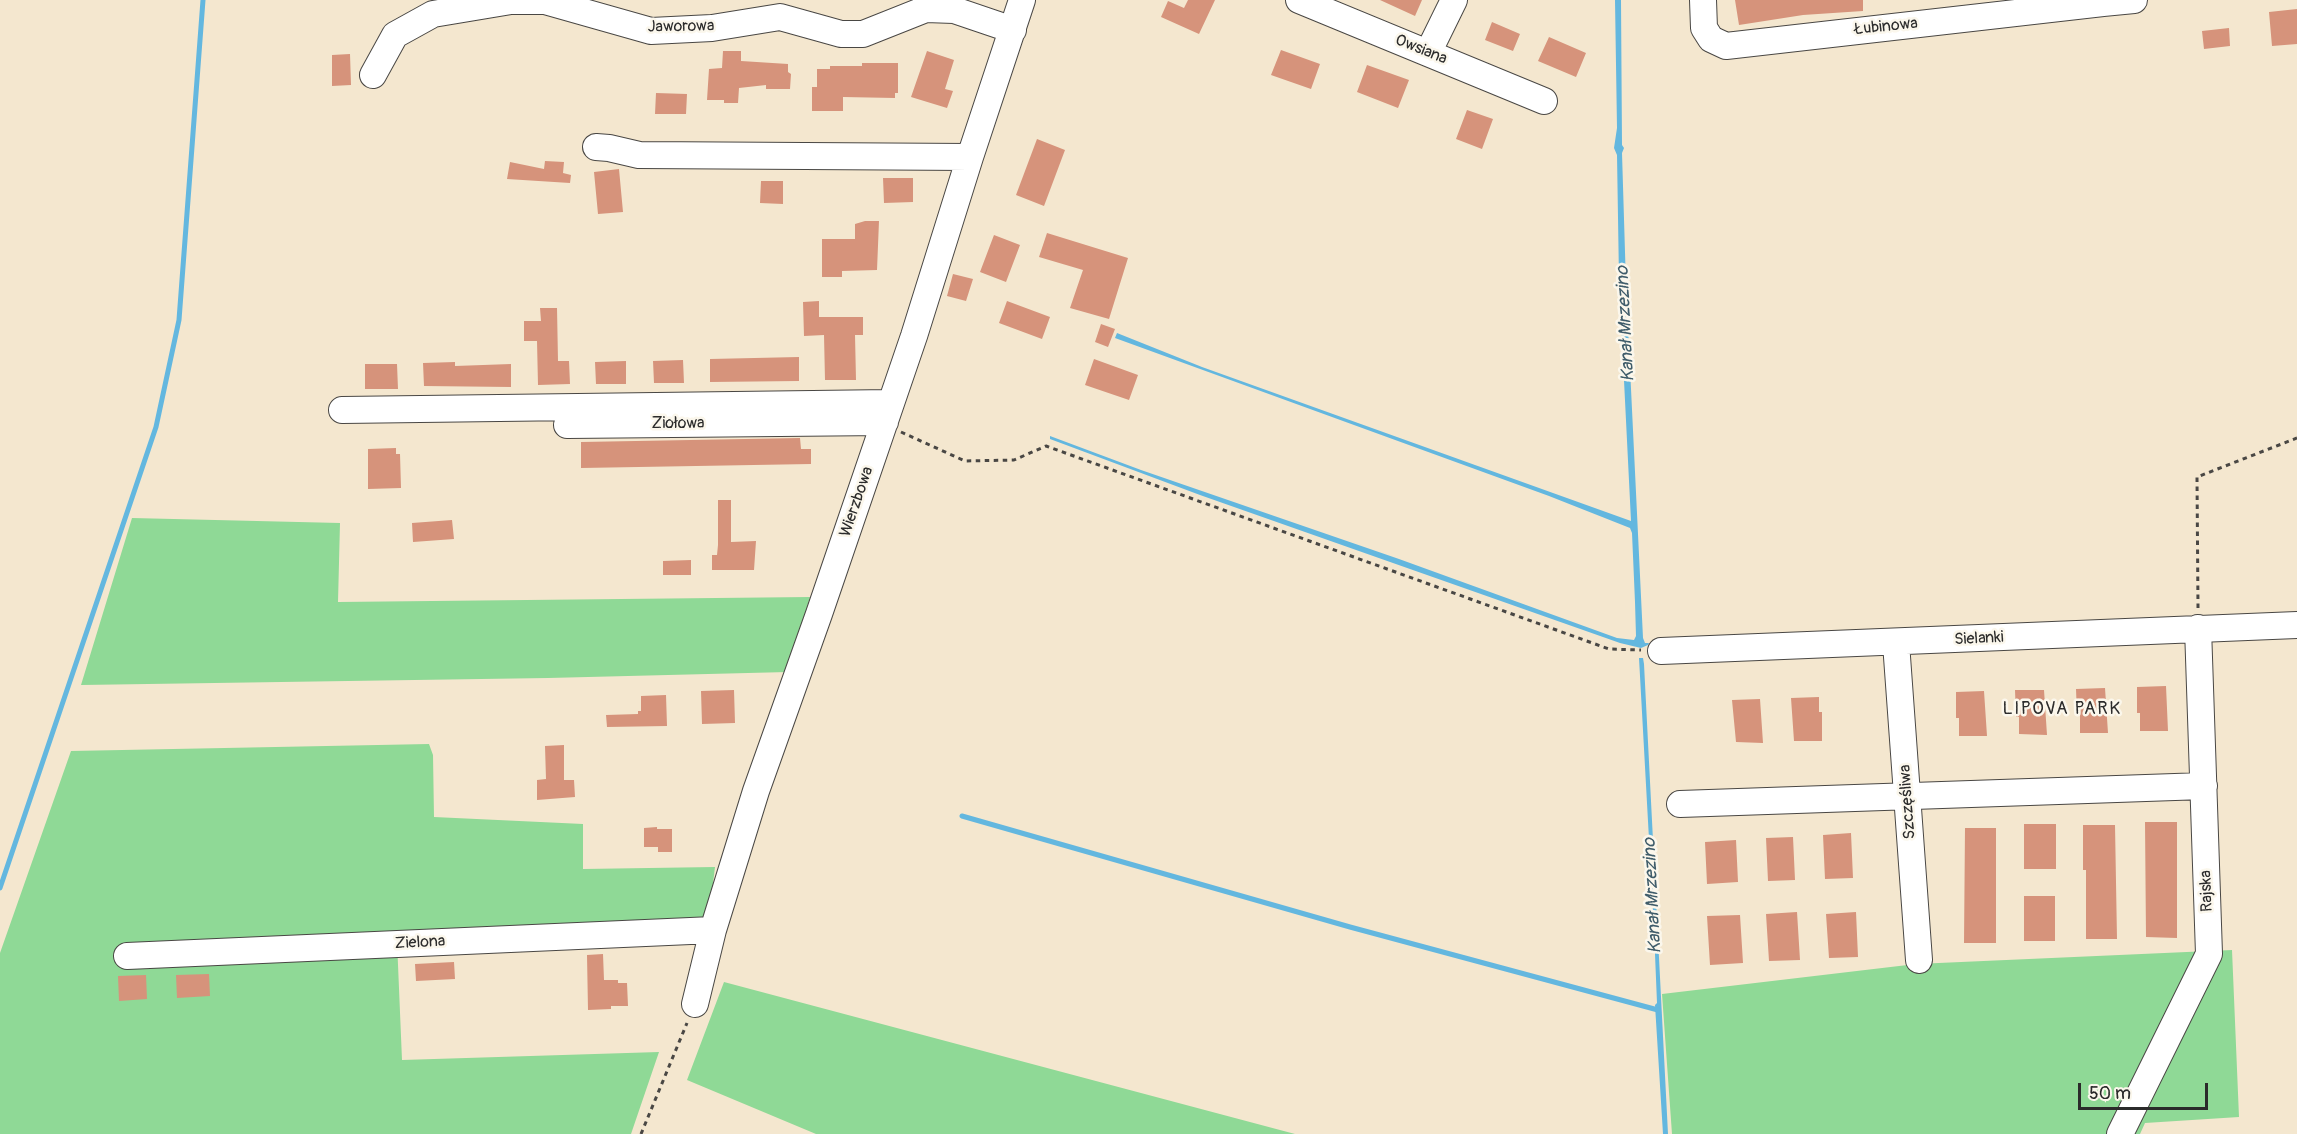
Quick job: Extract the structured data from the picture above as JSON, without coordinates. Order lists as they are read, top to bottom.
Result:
{
  "streets": {
    "street": [
      "Jaworowa",
      "Łubinowa",
      "Owsiana",
      "Ziołowa",
      "Wierzbowa",
      "Sielanki",
      "Szczęśliwa",
      "Rajska",
      "Zielona"
    ]
  },
  "crossings": [
    ["Jaworowa", "Wierzbowa"],
    ["Ziołowa", "Wierzbowa"],
    ["Wierzbowa", "Zielona"],
    ["Sielanki", "Szczęśliwa"],
    ["Sielanki", "Rajska"]
  ],
  "districts": ["LIPOVA PARK"],
  "water": ["Kanał Mrzezino"],
  "scale_bar": "50 m"
}
